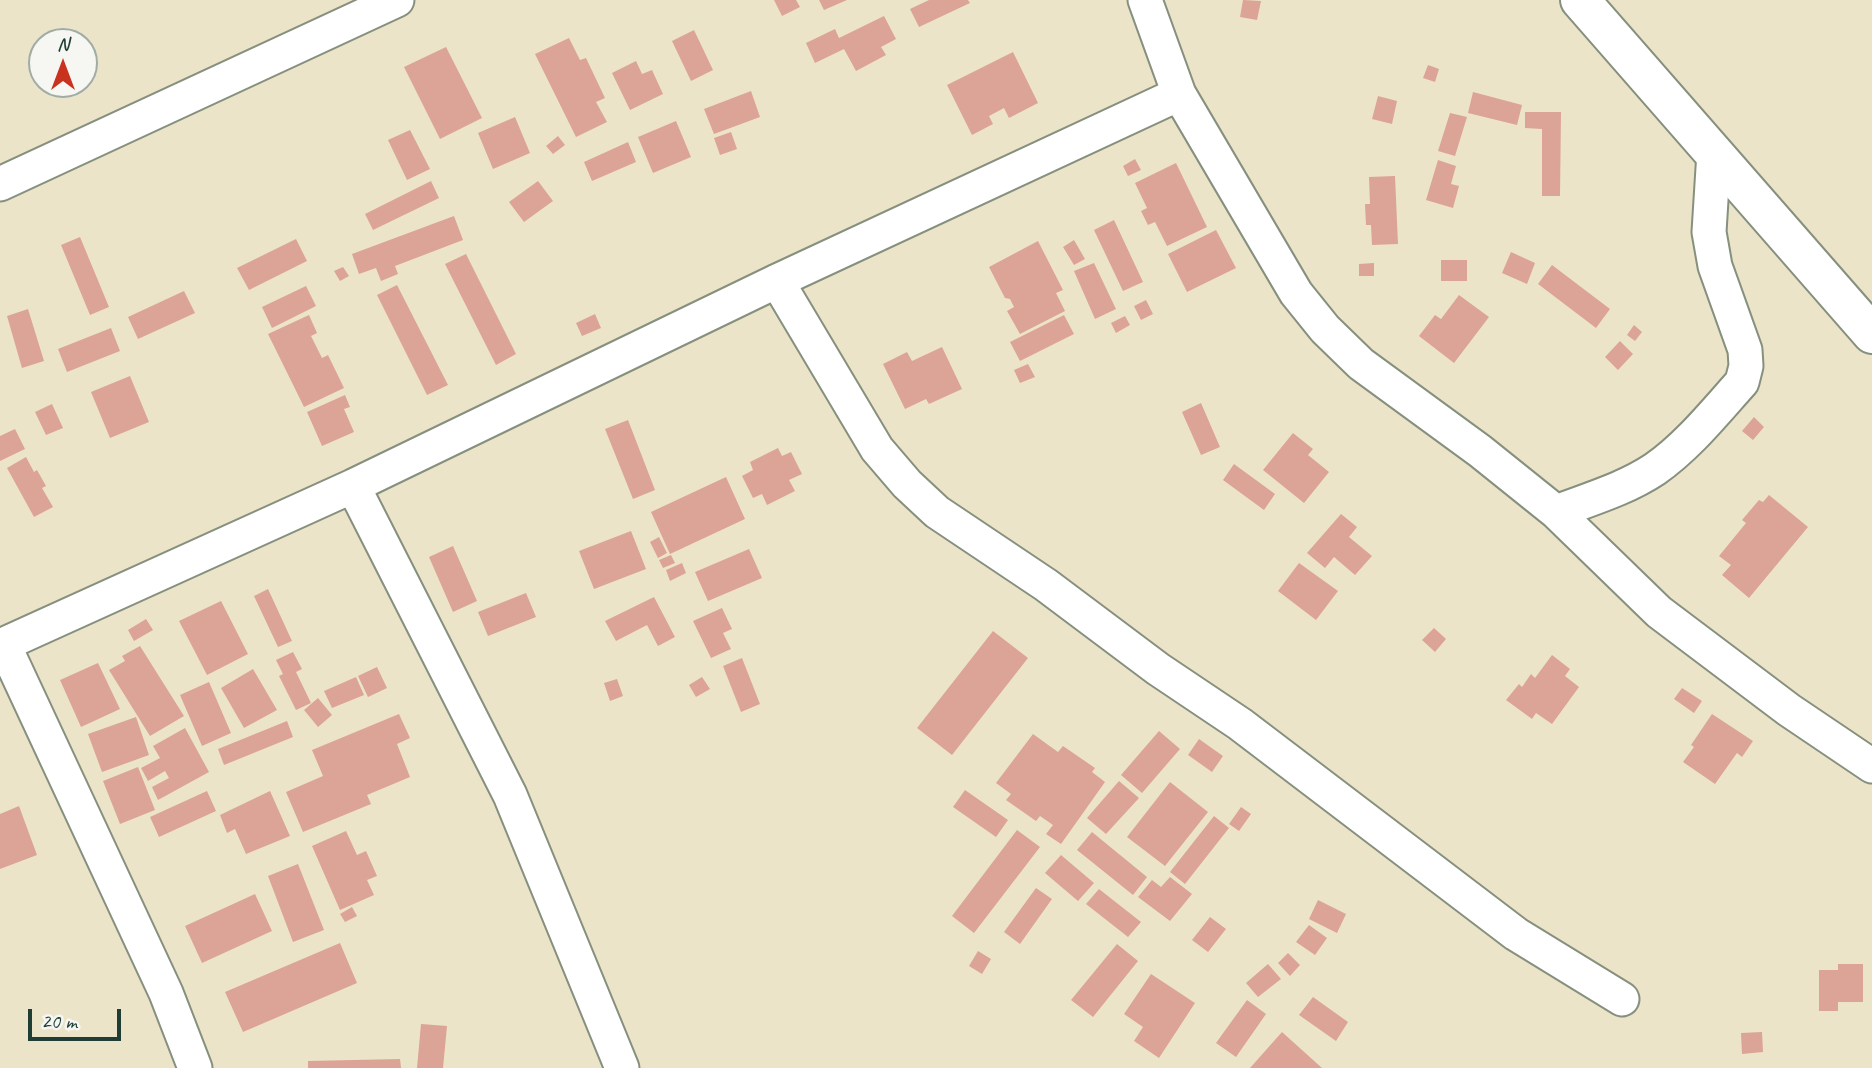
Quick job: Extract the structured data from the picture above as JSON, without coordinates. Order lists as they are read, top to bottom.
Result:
{
  "scale_bar": "20 m",
  "north": "top"
}
